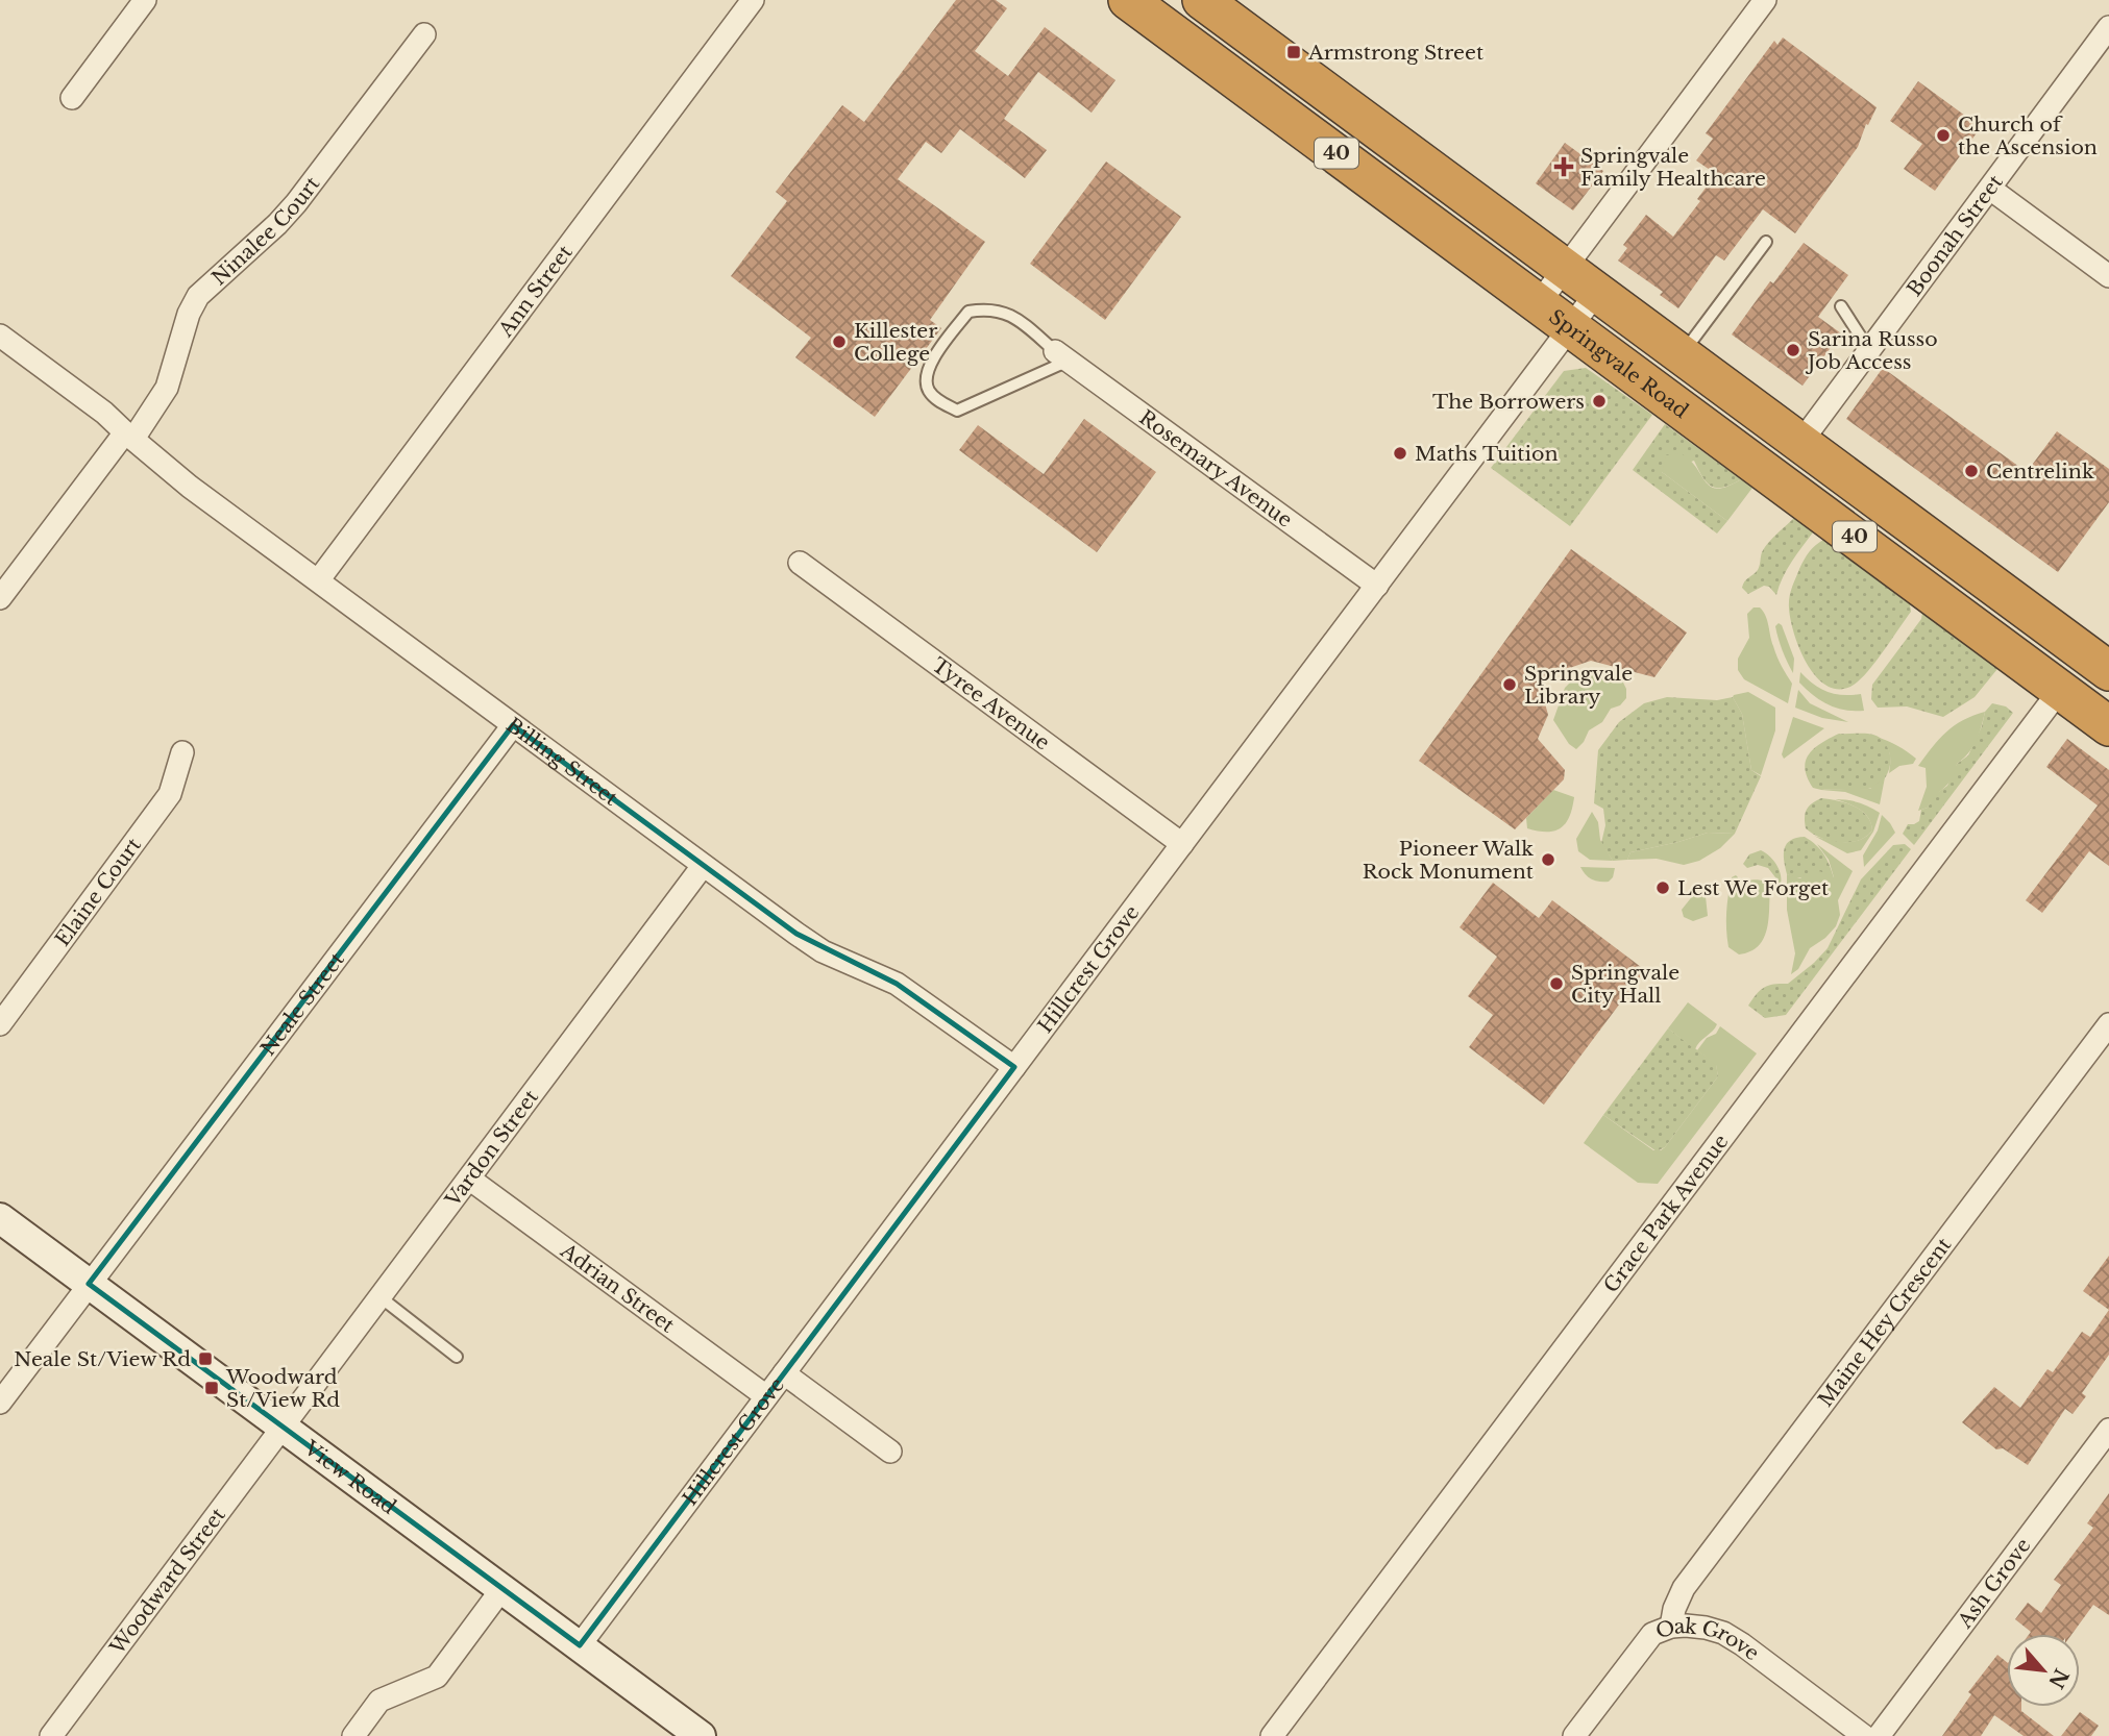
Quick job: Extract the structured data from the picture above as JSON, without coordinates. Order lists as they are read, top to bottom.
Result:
{
  "streets": {
    "highway": ["40", "Springvale Road"],
    "street": [
      "Ninalee Court",
      "Boonah Street",
      "Ann Street",
      "Rosemary Avenue",
      "Tyree Avenue",
      "Billing Street",
      "Elaine Court",
      "Hillcrest Grove",
      "Neale Street",
      "Vardon Street",
      "Grace Park Avenue",
      "Adrian Street",
      "Maine Hey Crescent",
      "View Road",
      "Woodward Street",
      "Ash Grove",
      "Oak Grove"
    ]
  },
  "crossings": [
    ["Ninalee Court", "Billing Street"],
    ["Boonah Street", "Springvale Road"],
    ["Ann Street", "Billing Street"],
    ["Springvale Road", "Hillcrest Grove"],
    ["Springvale Road", "Grace Park Avenue"],
    ["Rosemary Avenue", "Hillcrest Grove"],
    ["Tyree Avenue", "Hillcrest Grove"],
    ["Billing Street", "Hillcrest Grove"],
    ["Billing Street", "Neale Street"],
    ["Billing Street", "Vardon Street"],
    ["Hillcrest Grove", "Adrian Street"],
    ["Hillcrest Grove", "View Road"],
    ["Neale Street", "View Road"],
    ["Vardon Street", "Adrian Street"],
    ["Vardon Street", "View Road"],
    ["Vardon Street", "Woodward Street"],
    ["Maine Hey Crescent", "Oak Grove"],
    ["View Road", "Woodward Street"]
  ],
  "places": {
    "transit": ["Armstrong Street", "Neale St/View Rd", "Woodward St/View Rd"],
    "other": [
      "Church of the Ascension",
      "Killester College",
      "Sarina Russo Job Access",
      "The Borrowers",
      "Maths Tuition",
      "Centrelink",
      "Springvale Library",
      "Pioneer Walk Rock Monument",
      "Lest We Forget",
      "Springvale City Hall"
    ],
    "health": ["Springvale Family Healthcare"]
  },
  "north": "bottom right"
}
